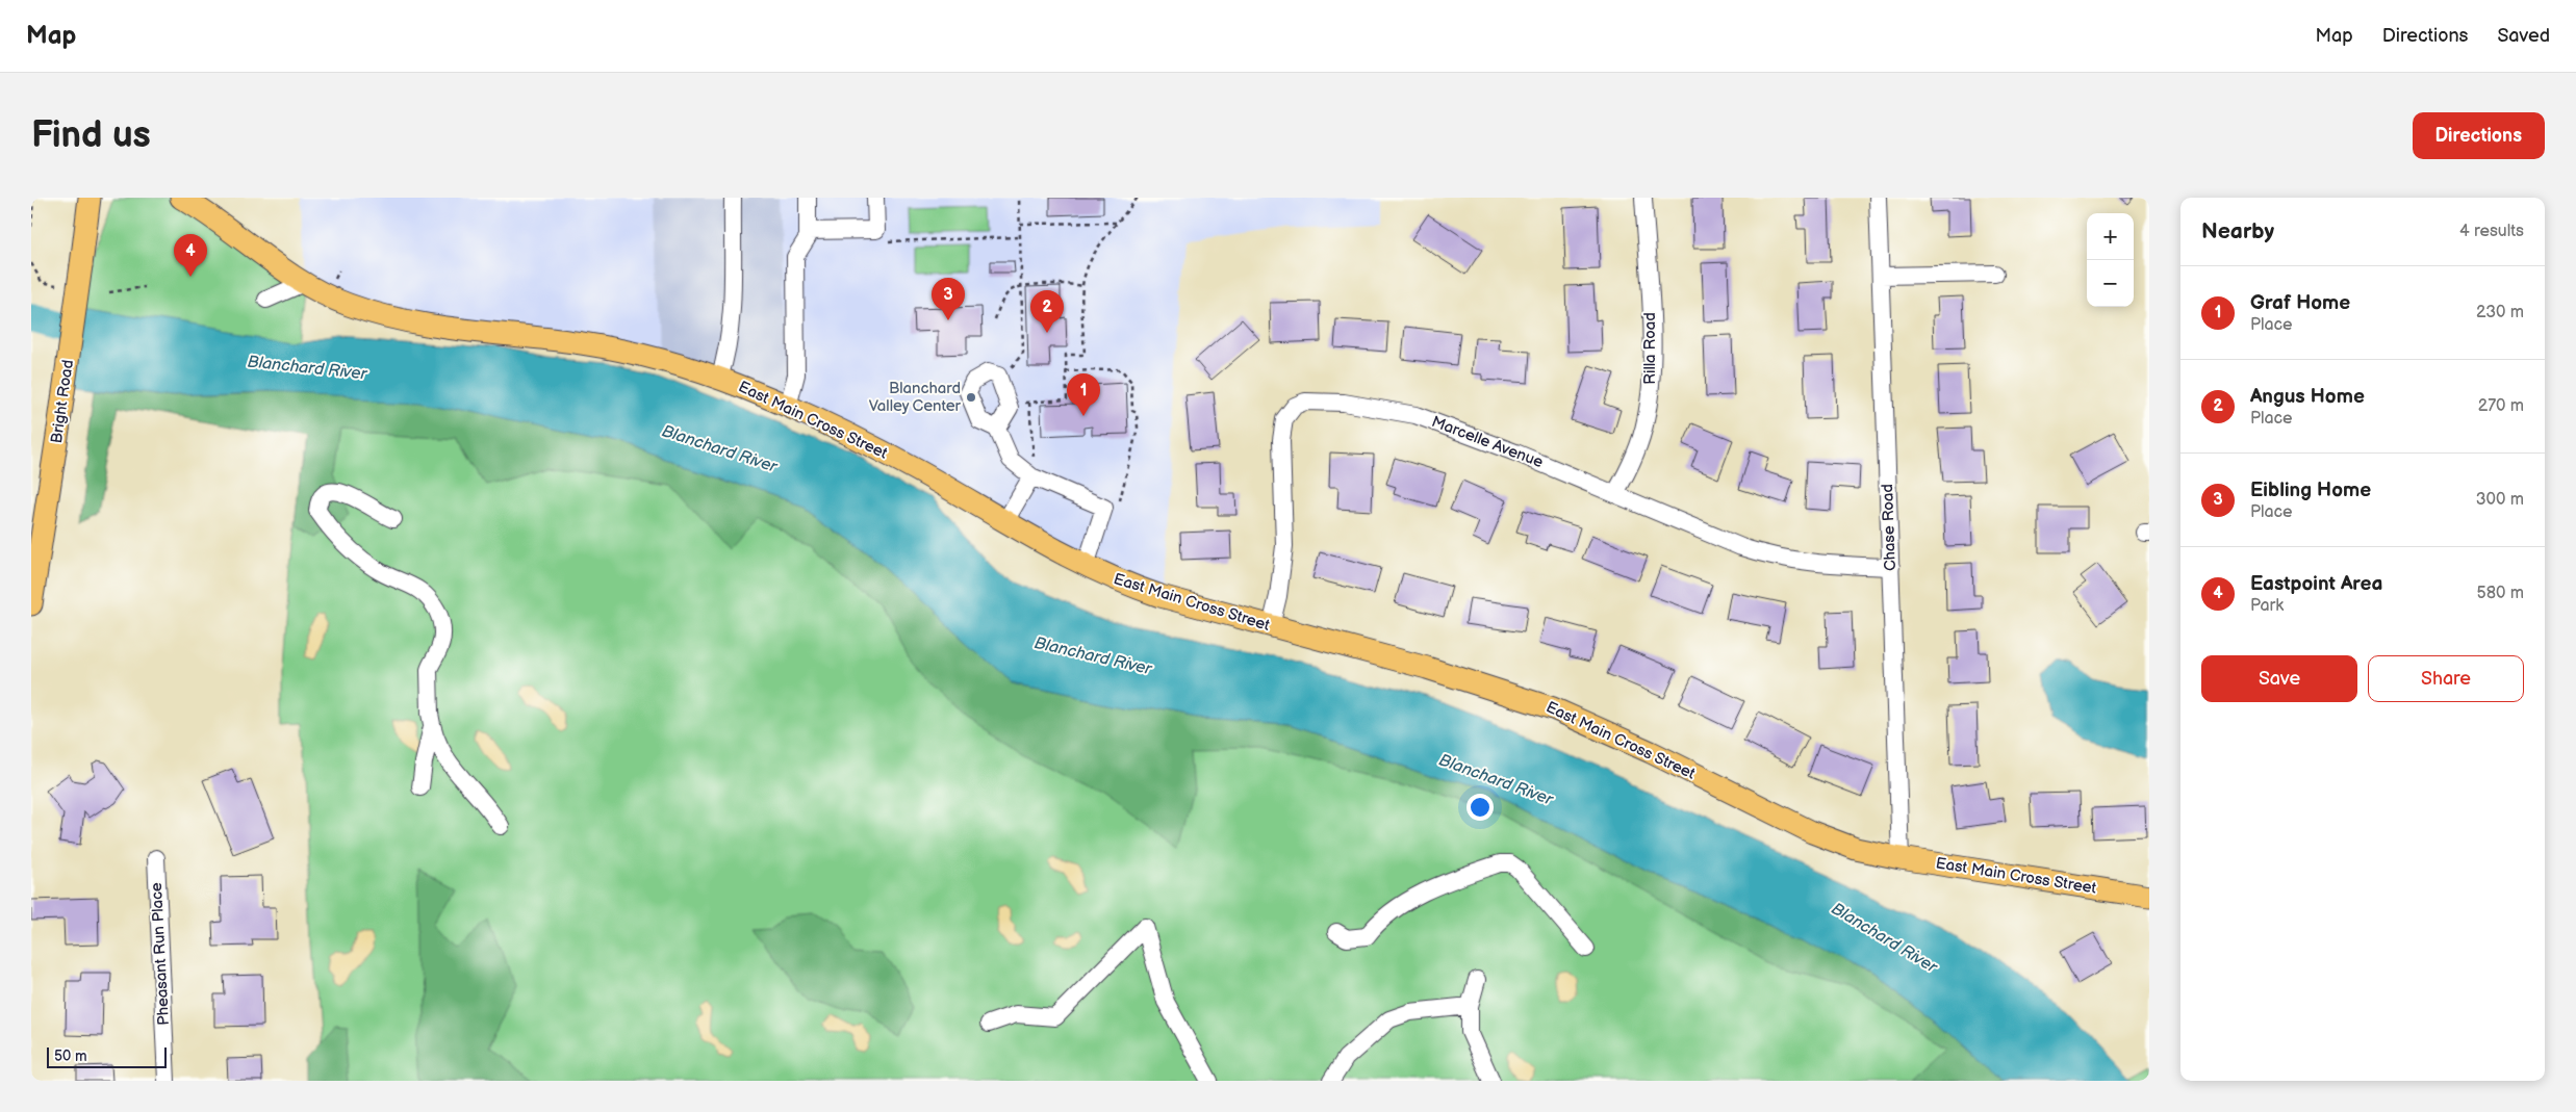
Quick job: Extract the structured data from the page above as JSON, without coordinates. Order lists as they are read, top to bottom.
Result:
{
  "streets": {
    "main road": ["Bright Road", "East Main Cross Street"],
    "street": [
      "Rilla Road",
      "Marcelle Avenue",
      "Chase Road",
      "Pheasant Run Place"
    ]
  },
  "crossings": [
    ["Rilla Road", "Marcelle Avenue"],
    ["East Main Cross Street", "Marcelle Avenue"],
    ["East Main Cross Street", "Chase Road"],
    ["Marcelle Avenue", "Chase Road"]
  ],
  "water": ["Blanchard River"],
  "places": ["Blanchard Valley Center"],
  "scale_bar": "50 m",
  "page": {
    "header": "Map",
    "nav": ["Map", "Directions", "Saved"],
    "buttons": [
      "Directions",
      ["Save", "Share"]
    ],
    "title": "Find us",
    "heading": ["Nearby", "4 results"],
    "map_buttons": ["+", "−"],
    "pins": [
      "4",
      "3",
      "2",
      "1"
    ],
    "list": [
      {
        "mark": "1",
        "name": "Graf Home",
        "note": "Place",
        "value": "230 m"
      },
      {
        "mark": "2",
        "name": "Angus Home",
        "note": "Place",
        "value": "270 m"
      },
      {
        "mark": "3",
        "name": "Eibling Home",
        "note": "Place",
        "value": "300 m"
      },
      {
        "mark": "4",
        "name": "Eastpoint Area",
        "note": "Park",
        "value": "580 m"
      }
    ],
    "scale": "50 m"
  }
}
